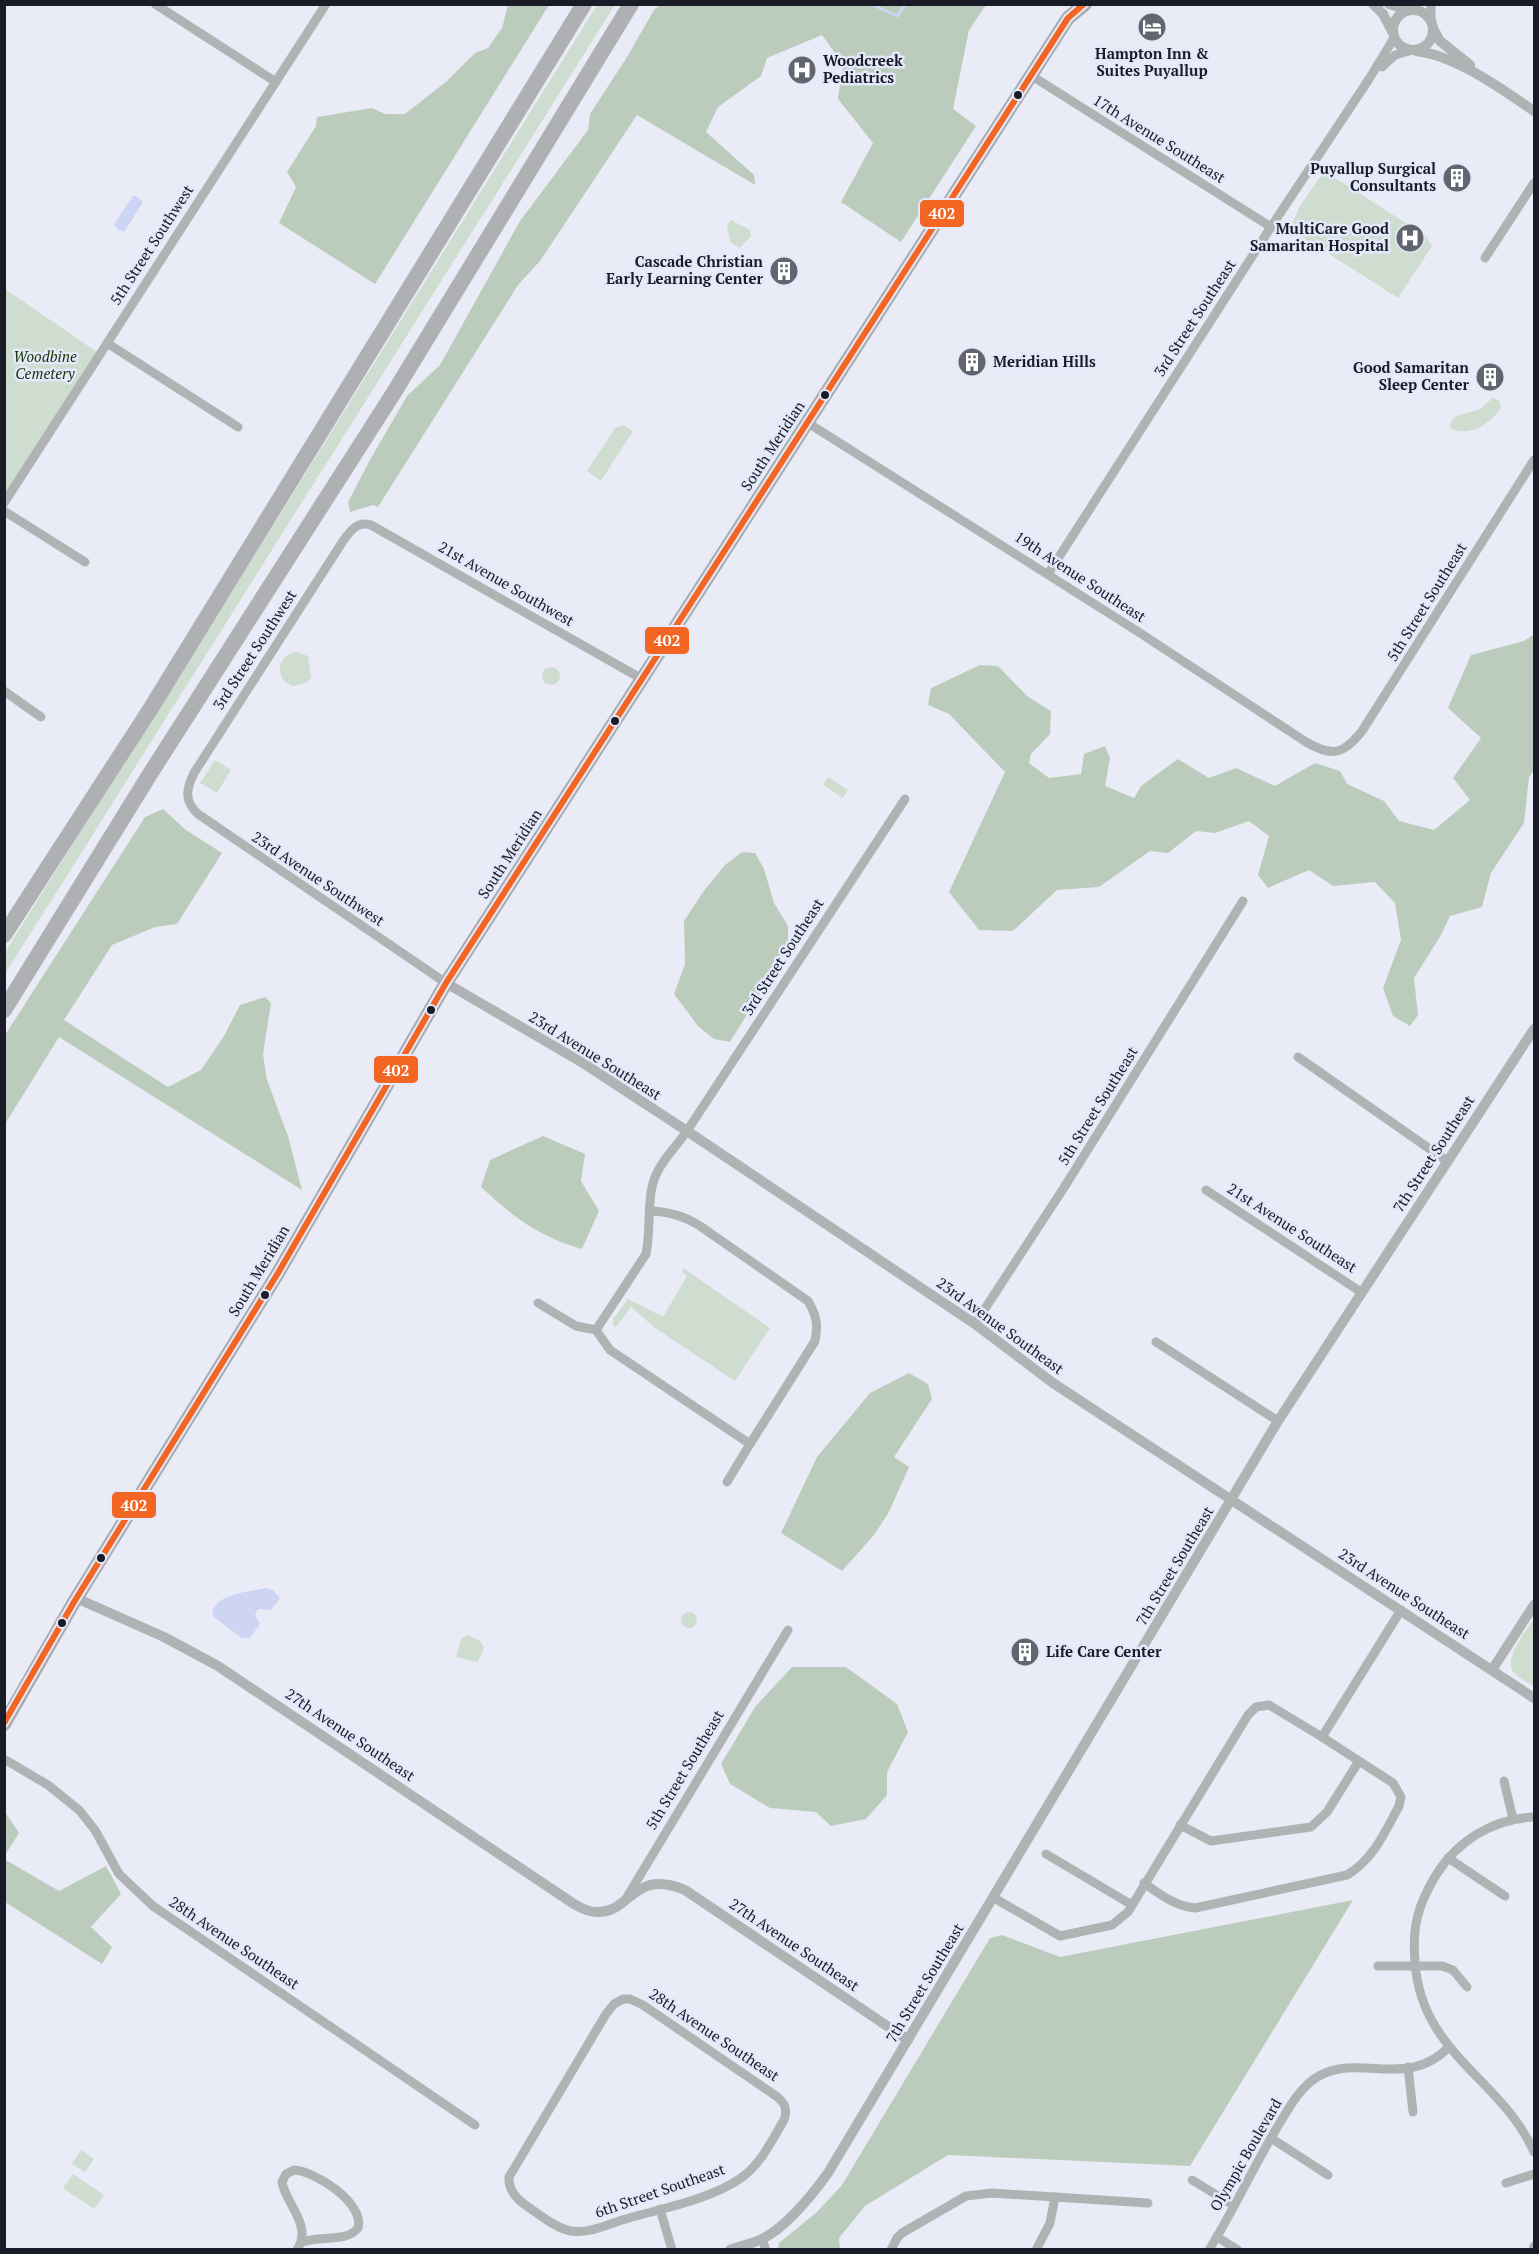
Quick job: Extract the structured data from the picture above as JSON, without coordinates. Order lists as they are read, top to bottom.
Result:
{
  "streets": {
    "main road": ["South Meridian"],
    "street": [
      "17th Avenue Southeast",
      "5th Street Southwest",
      "3rd Street Southeast",
      "19th Avenue Southeast",
      "21st Avenue Southwest",
      "5th Street Southeast",
      "3rd Street Southwest",
      "23rd Avenue Southwest",
      "23rd Avenue Southeast",
      "7th Street Southeast",
      "21st Avenue Southeast",
      "27th Avenue Southeast",
      "28th Avenue Southeast",
      "Olympic Boulevard",
      "6th Street Southeast"
    ]
  },
  "crossings": [
    ["17th Avenue Southeast", "3rd Street Southeast"],
    ["17th Avenue Southeast", "South Meridian"],
    ["3rd Street Southeast", "19th Avenue Southeast"],
    ["3rd Street Southeast", "23rd Avenue Southeast"],
    ["South Meridian", "19th Avenue Southeast"],
    ["South Meridian", "21st Avenue Southwest"],
    ["South Meridian", "23rd Avenue Southwest"],
    ["South Meridian", "23rd Avenue Southeast"],
    ["South Meridian", "27th Avenue Southeast"],
    ["19th Avenue Southeast", "5th Street Southeast"],
    ["21st Avenue Southwest", "3rd Street Southwest"],
    ["5th Street Southeast", "23rd Avenue Southeast"],
    ["5th Street Southeast", "27th Avenue Southeast"],
    ["3rd Street Southwest", "23rd Avenue Southwest"],
    ["23rd Avenue Southwest", "23rd Avenue Southeast"],
    ["23rd Avenue Southeast", "7th Street Southeast"],
    ["7th Street Southeast", "21st Avenue Southeast"],
    ["7th Street Southeast", "27th Avenue Southeast"],
    ["28th Avenue Southeast", "6th Street Southeast"]
  ],
  "parks": ["Woodbine Cemetery"],
  "places": {
    "hotel": ["Hampton Inn & Suites Puyallup"],
    "hospital": ["Woodcreek Pediatrics", "MultiCare Good Samaritan Hospital"],
    "building": [
      "Puyallup Surgical Consultants",
      "Cascade Christian Early Learning Center",
      "Meridian Hills",
      "Good Samaritan Sleep Center",
      "Life Care Center"
    ]
  },
  "lines": ["transit line 402"]
}
